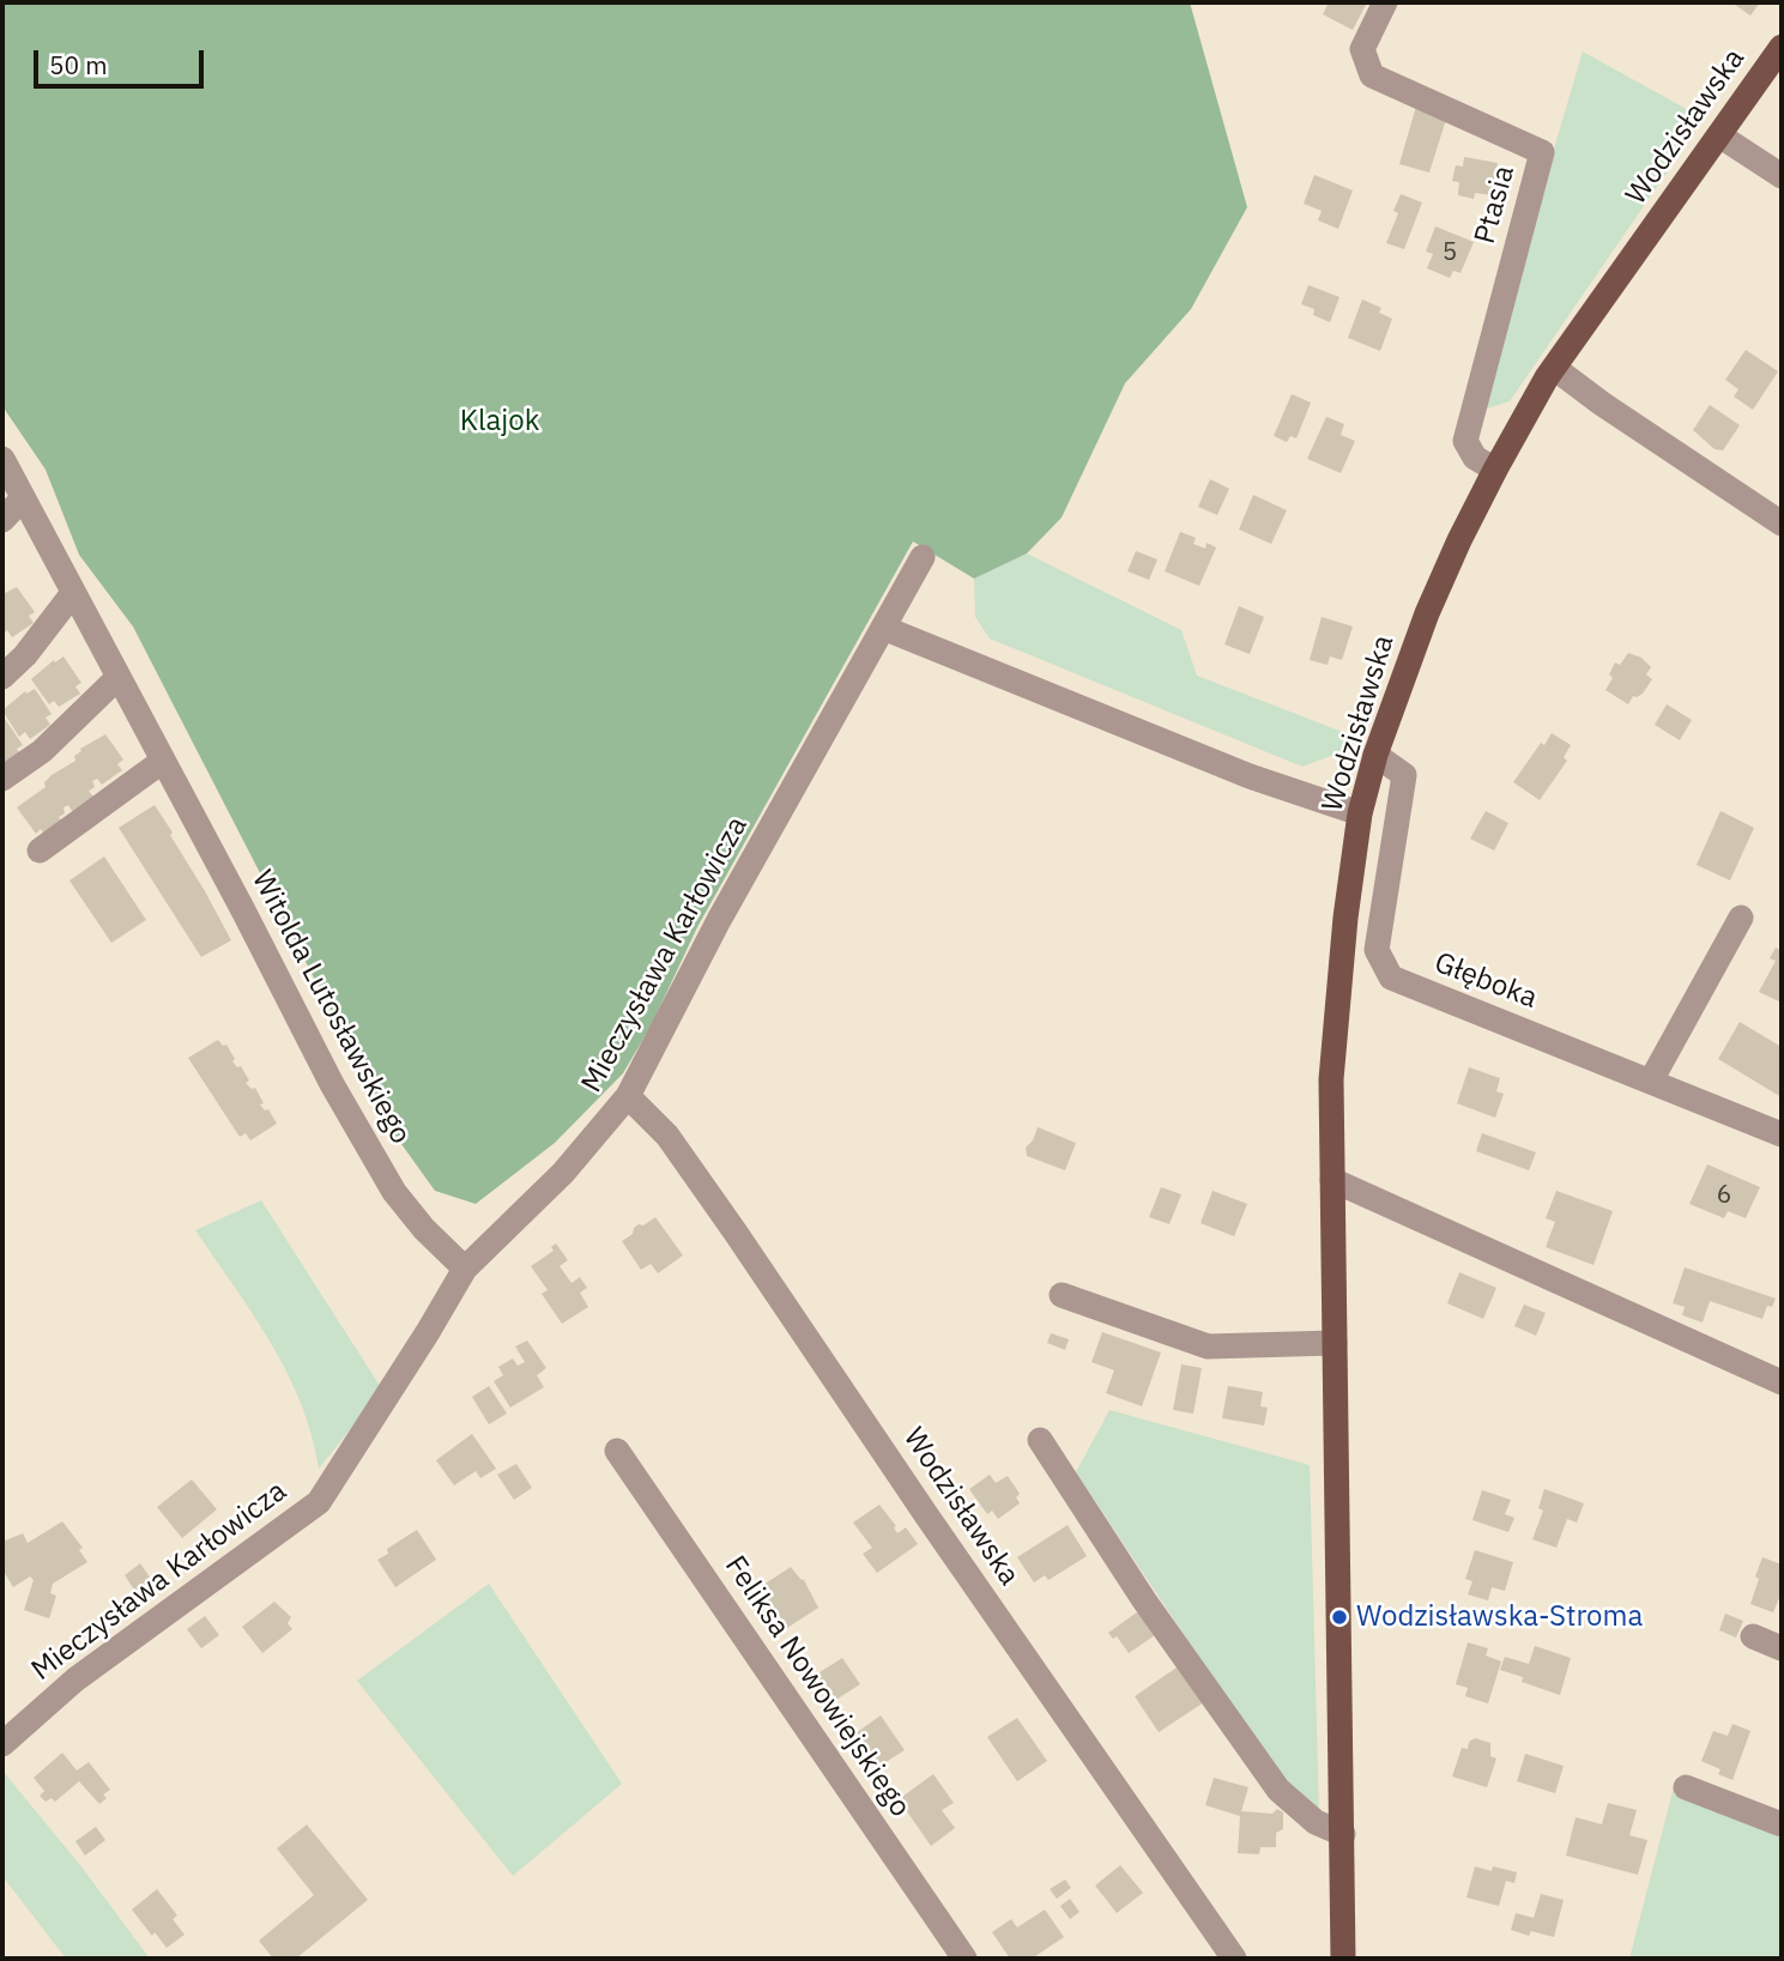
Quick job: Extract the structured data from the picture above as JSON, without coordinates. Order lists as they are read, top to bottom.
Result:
{
  "streets": {
    "main road": ["Wodzisławska"],
    "street": [
      "Ptasia",
      "Mieczysława Karłowicza",
      "Głęboka",
      "Witolda Lutosławskiego",
      "Feliksa Nowowiejskiego"
    ]
  },
  "crossings": [
    ["Wodzisławska", "Ptasia"],
    ["Wodzisławska", "Mieczysława Karłowicza"],
    ["Wodzisławska", "Głęboka"],
    ["Mieczysława Karłowicza", "Witolda Lutosławskiego"]
  ],
  "parks": ["Klajok"],
  "places": ["Wodzisławska-Stroma"],
  "house_numbers": ["5", "6"],
  "scale_bar": "50 m"
}
